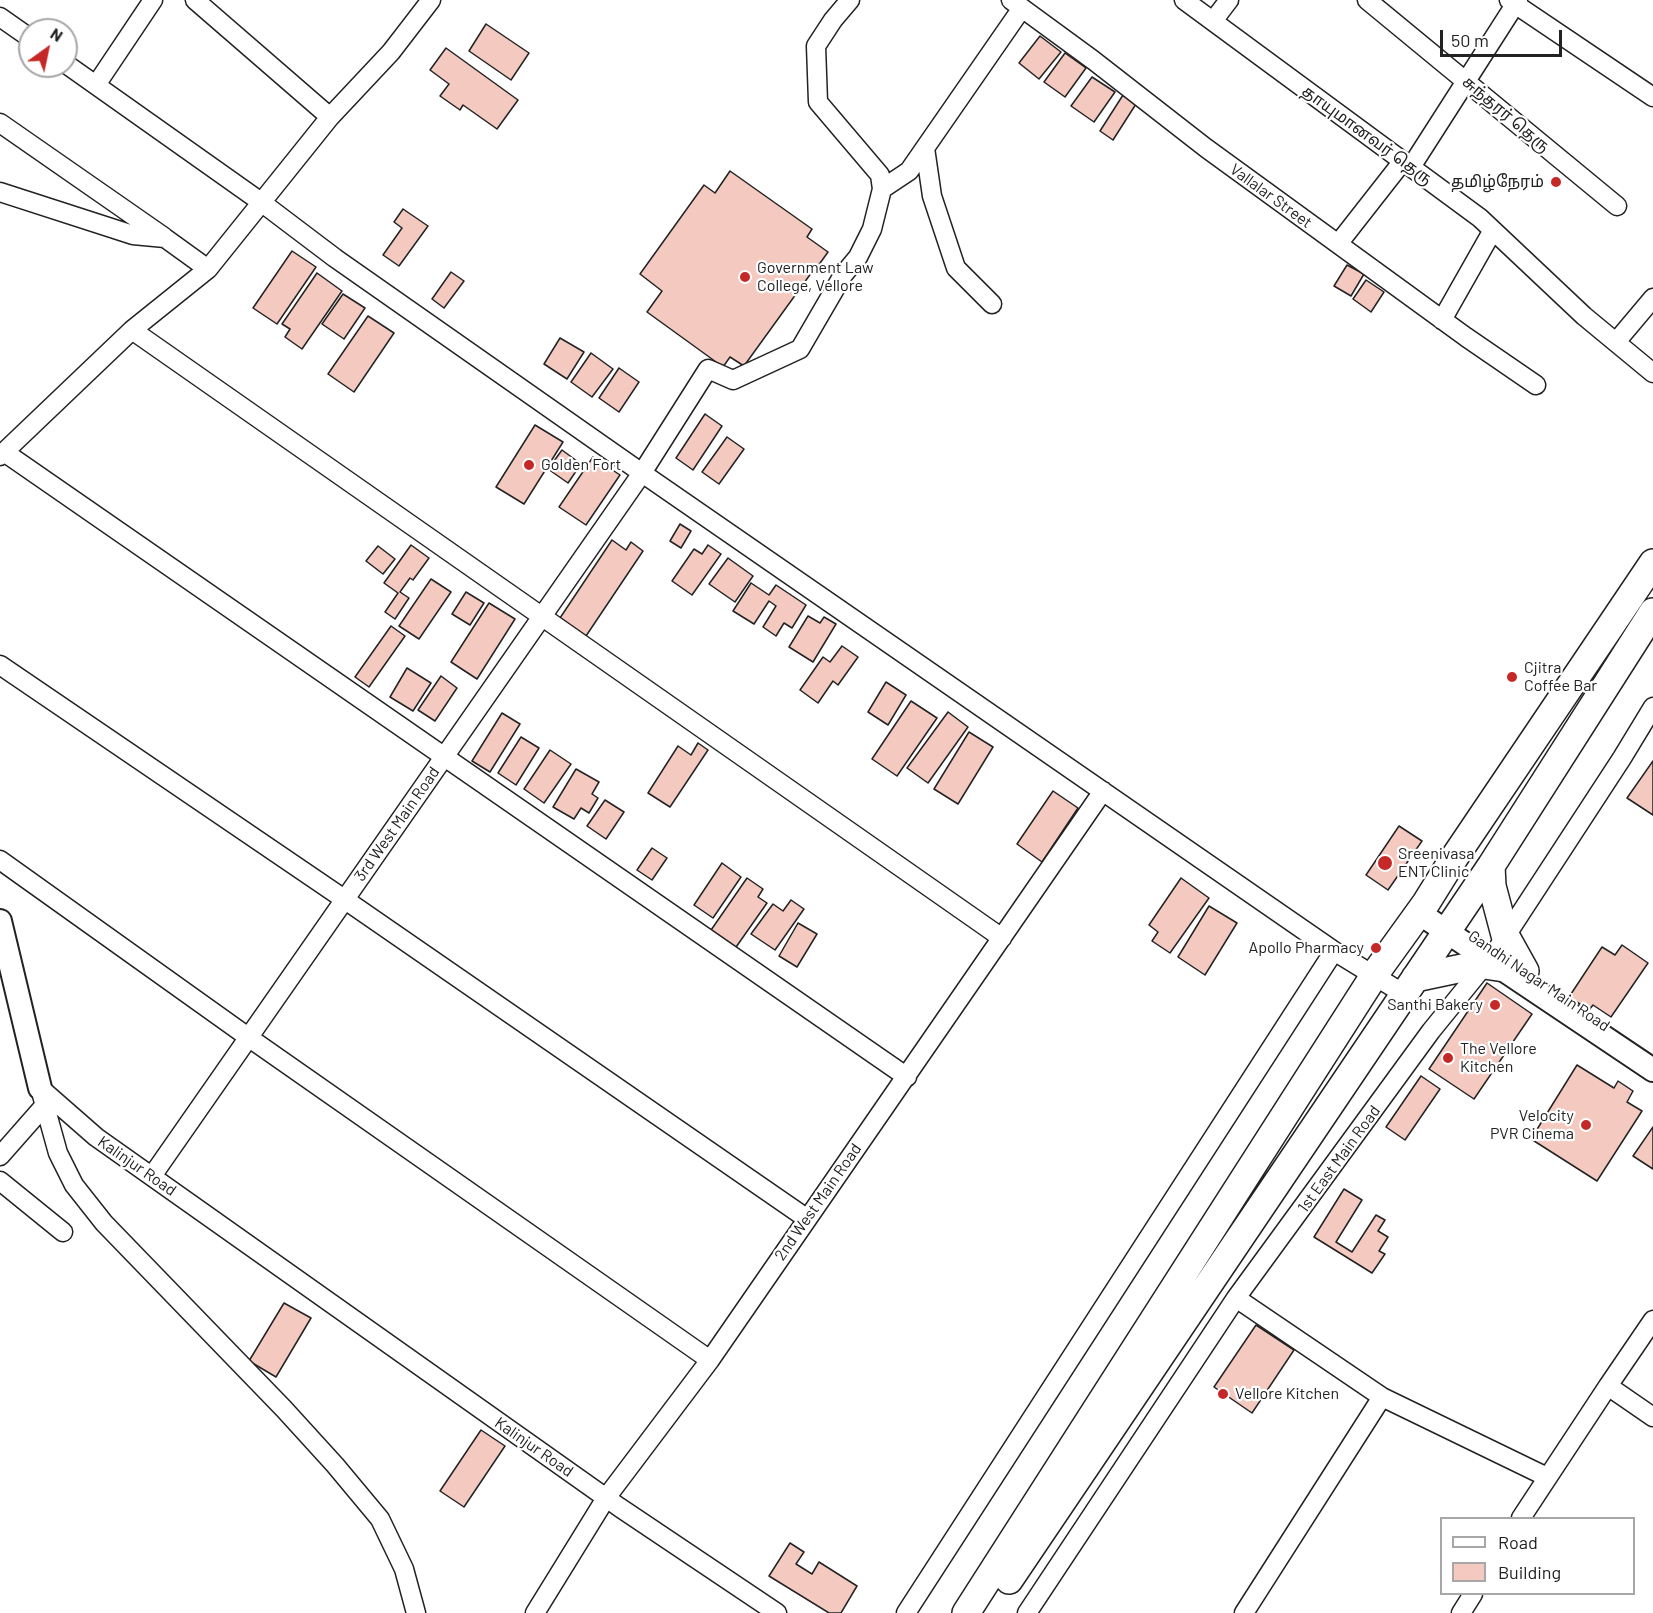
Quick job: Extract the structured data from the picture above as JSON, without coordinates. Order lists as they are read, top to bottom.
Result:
{
  "streets": {
    "main road": ["Gandhi Nagar Main Road"],
    "street": [
      "சுந்தரர் தெரு",
      "தாயுமானவர் தெரு",
      "Vallalar Street",
      "3rd West Main Road",
      "1st East Main Road",
      "Kalinjur Road",
      "2nd West Main Road"
    ]
  },
  "crossings": [
    ["3rd West Main Road", "Kalinjur Road"],
    ["Gandhi Nagar Main Road", "1st East Main Road"],
    ["Kalinjur Road", "2nd West Main Road"]
  ],
  "places": [
    "தமிழ்நேரம்",
    "Government Law College, Vellore",
    "Golden Fort",
    "Cjitra Coffee Bar",
    "Sreenivasa ENT Clinic",
    "Apollo Pharmacy",
    "Santhi Bakery",
    "The Vellore Kitchen",
    "Velocity PVR Cinema",
    "Vellore Kitchen"
  ],
  "legend": ["Road", "Building"],
  "scale_bar": "50 m",
  "north": "top right"
}
